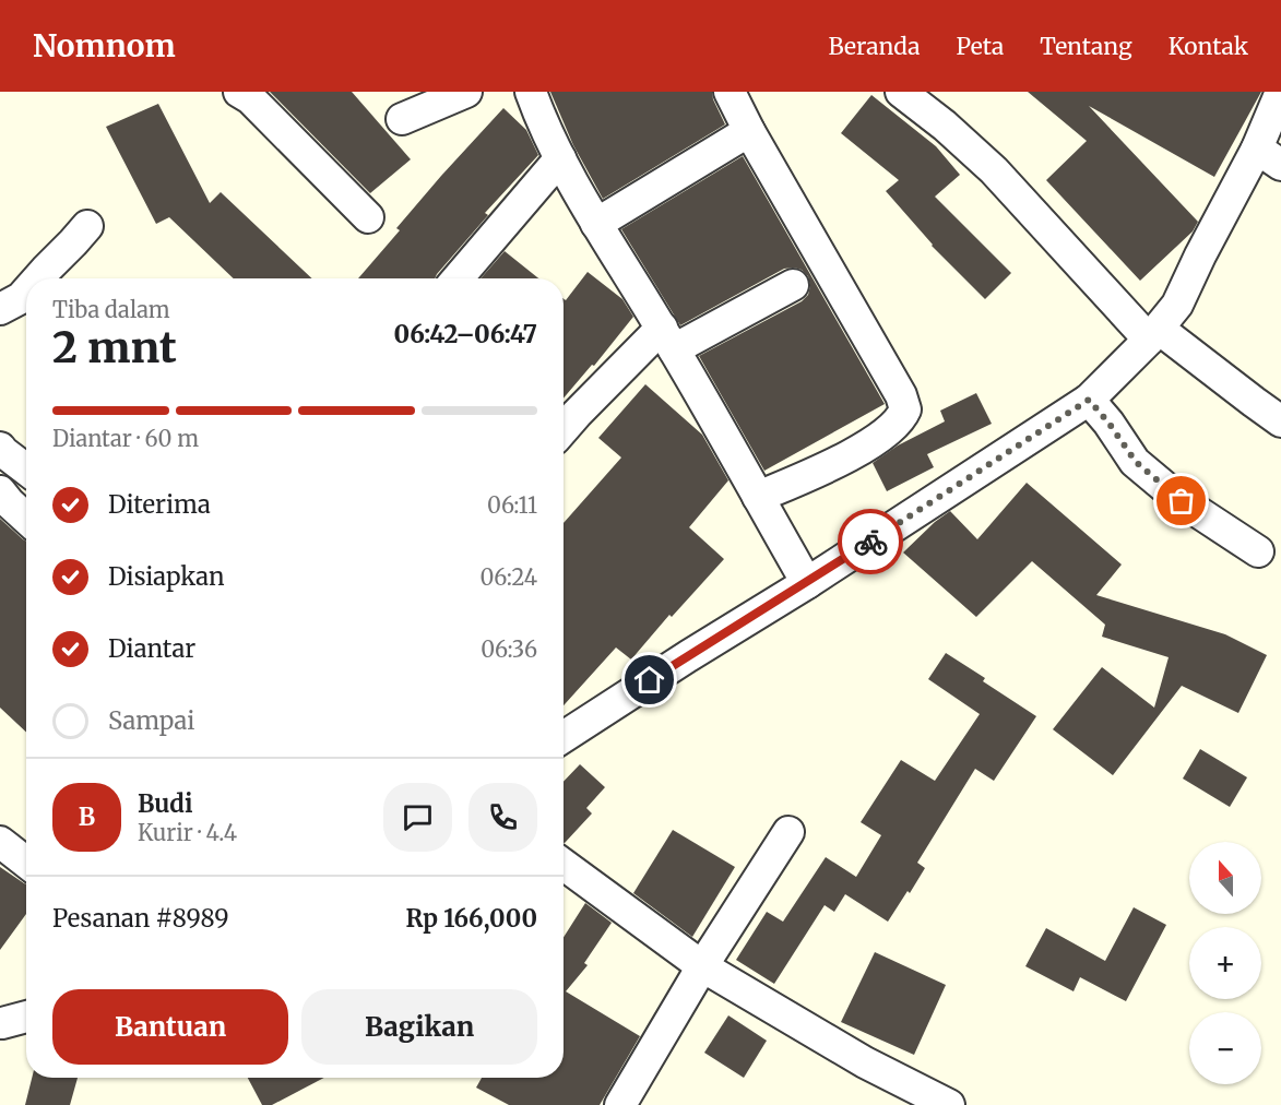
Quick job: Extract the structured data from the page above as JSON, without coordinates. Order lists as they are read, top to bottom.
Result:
{
  "north": "top",
  "page": {
    "header": "Nomnom",
    "nav": [
      "Beranda",
      "Peta",
      "Tentang",
      "Kontak"
    ],
    "heading": ["2 mnt", "Tiba dalam", "06:42–06:47"],
    "panel": [
      "Budi",
      "Kurir · 4.4",
      "Pesanan #8989",
      "Rp 166,000"
    ],
    "bar": "Diantar · 60 m",
    "list": [
      ["Diterima", "06:11"],
      ["Disiapkan", "06:24"],
      ["Diantar", "06:36"],
      "Sampai"
    ],
    "round": "B",
    "map_buttons": ["+", "−"],
    "buttons": ["Bantuan", "Bagikan"]
  }
}
